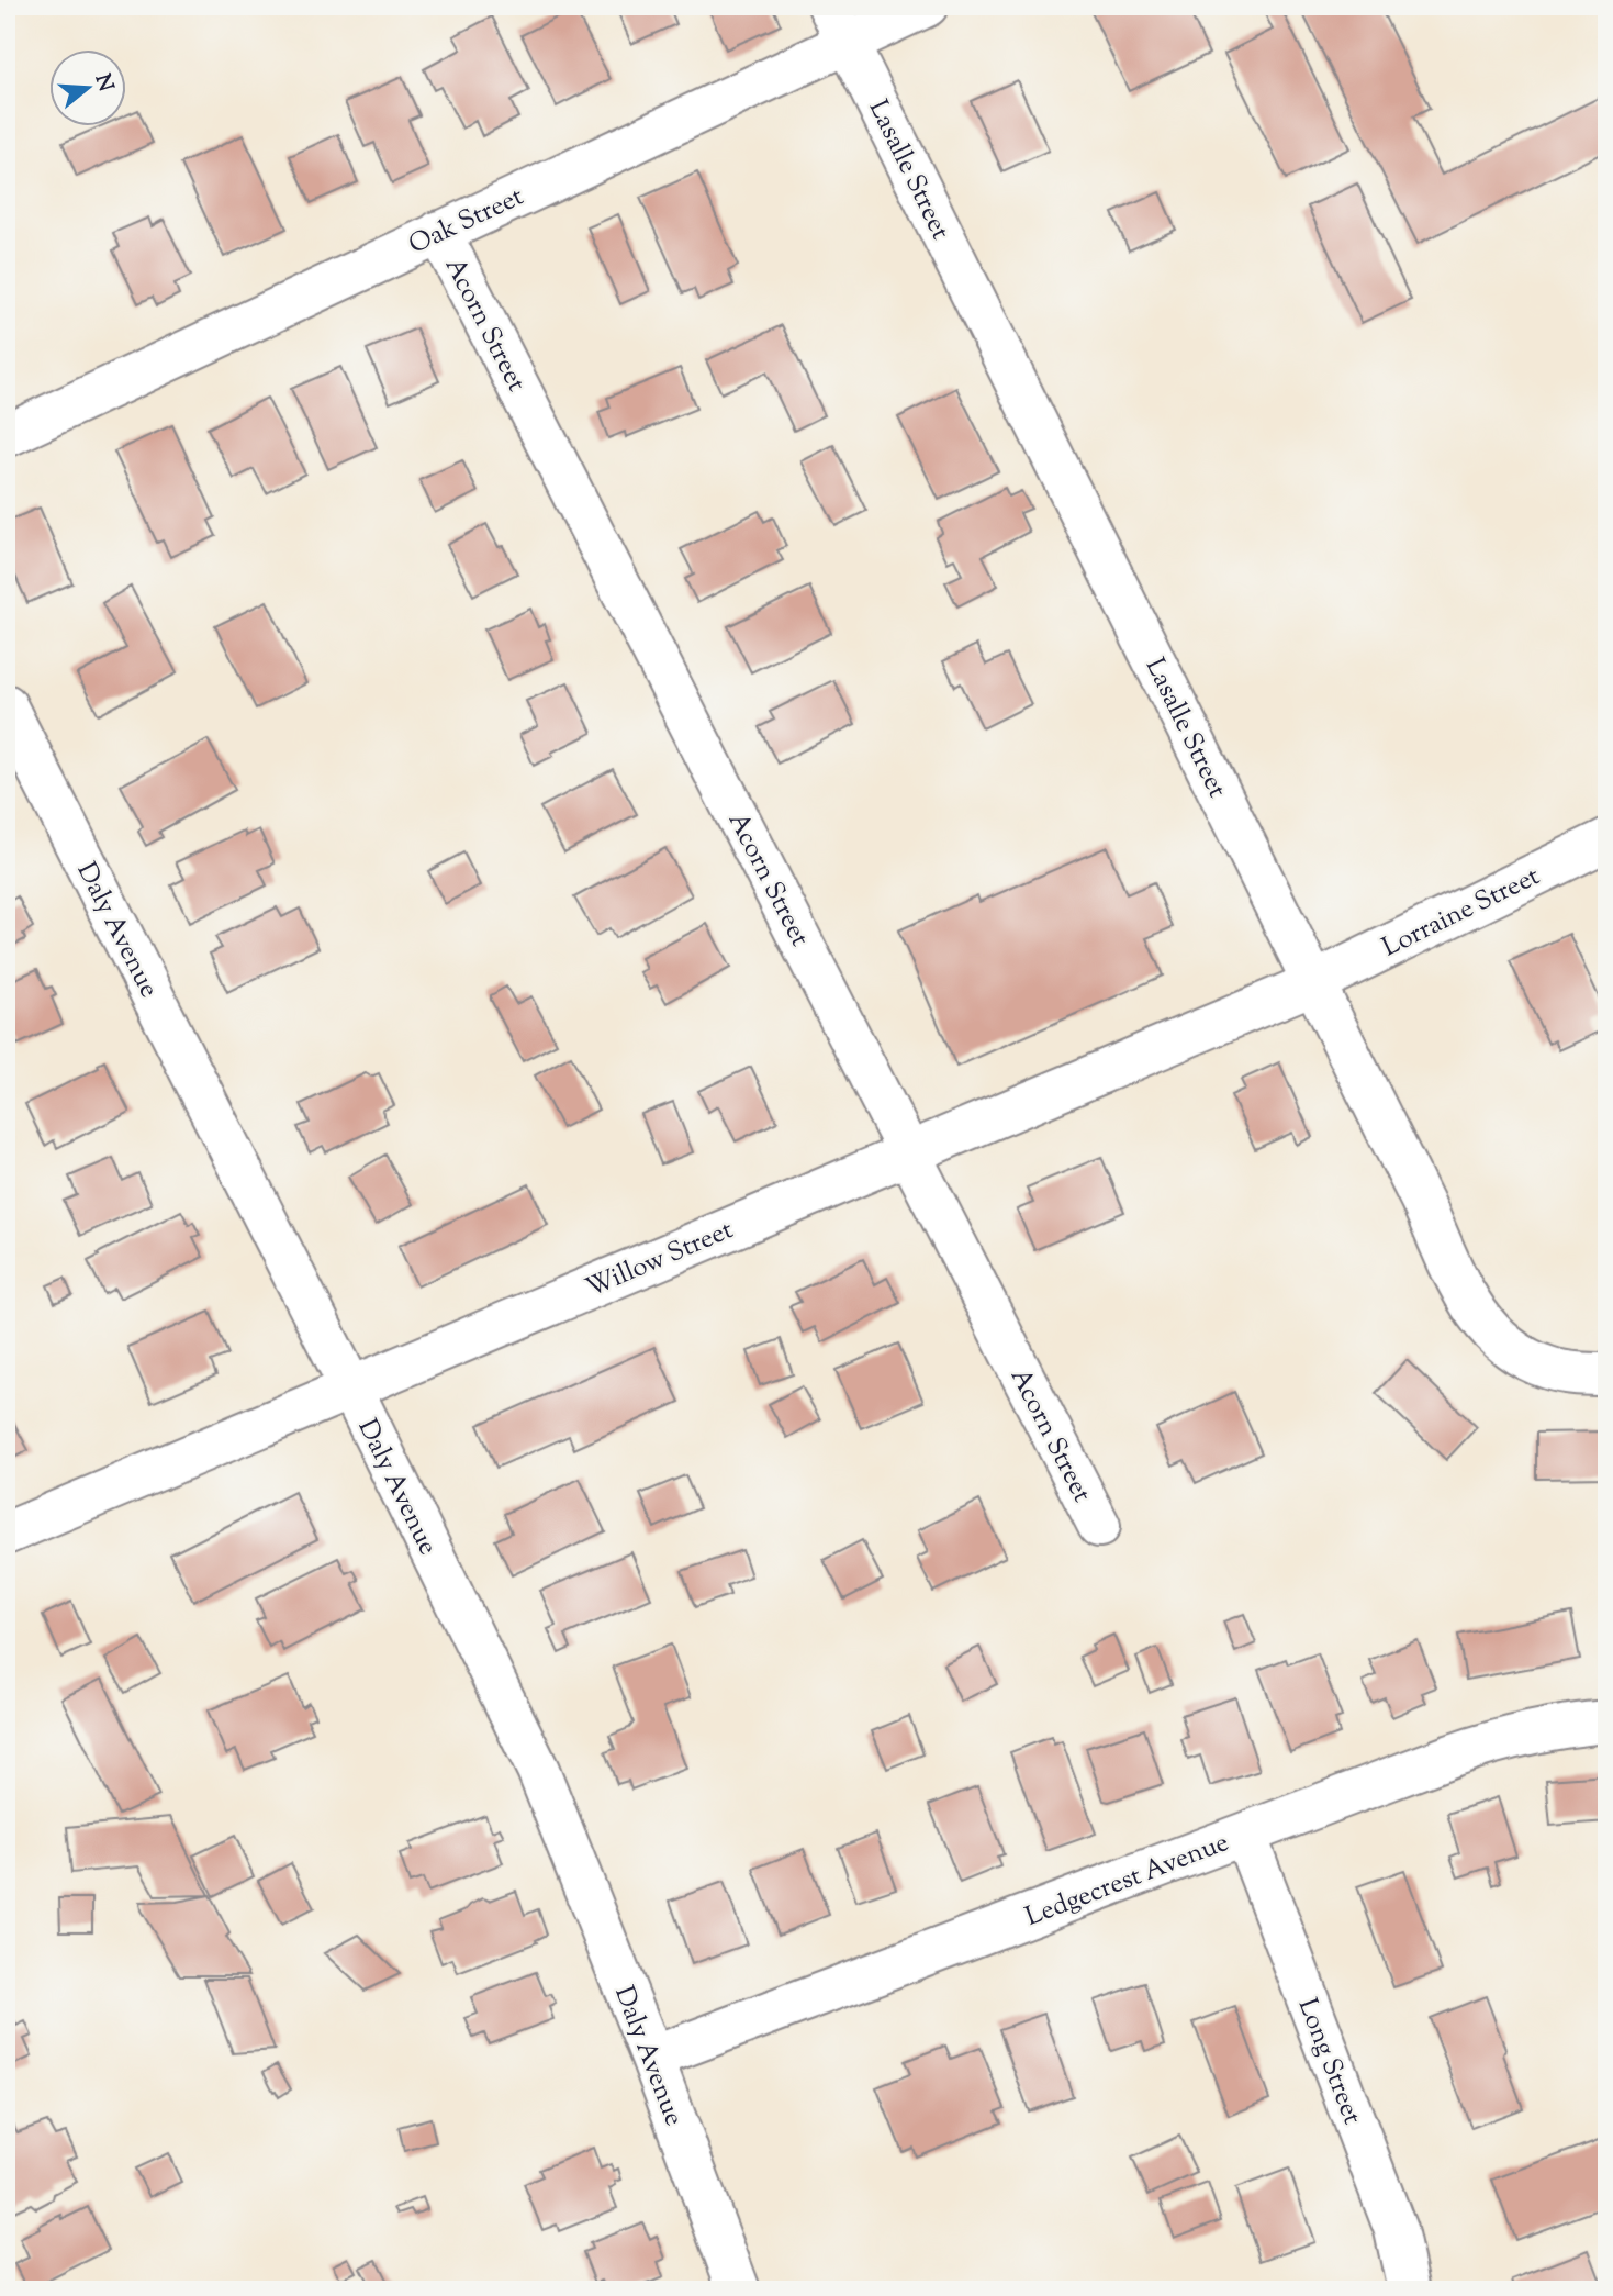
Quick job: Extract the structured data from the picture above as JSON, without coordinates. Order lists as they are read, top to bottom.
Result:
{
  "streets": {
    "street": [
      "Lasalle Street",
      "Oak Street",
      "Acorn Street",
      "Lorraine Street",
      "Daly Avenue",
      "Willow Street",
      "Ledgecrest Avenue",
      "Long Street"
    ]
  },
  "crossings": [
    ["Lasalle Street", "Oak Street"],
    ["Lasalle Street", "Lorraine Street"],
    ["Lasalle Street", "Willow Street"],
    ["Oak Street", "Acorn Street"],
    ["Acorn Street", "Willow Street"],
    ["Lorraine Street", "Willow Street"],
    ["Daly Avenue", "Willow Street"],
    ["Daly Avenue", "Ledgecrest Avenue"],
    ["Ledgecrest Avenue", "Long Street"]
  ],
  "north": "right"
}
